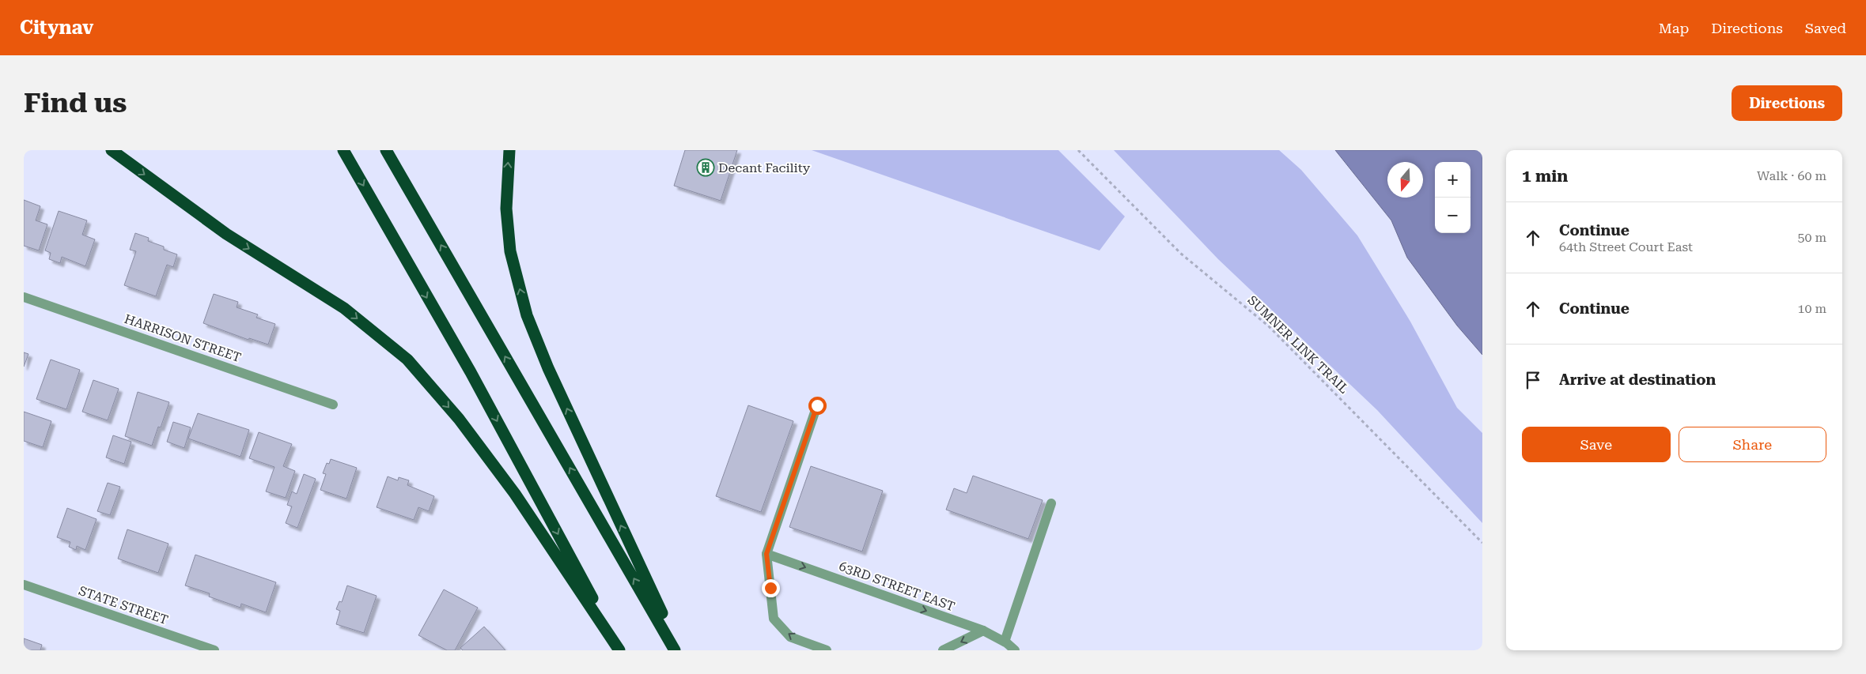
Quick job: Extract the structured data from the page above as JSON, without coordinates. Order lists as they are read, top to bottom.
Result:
{
  "streets": {
    "street": ["HARRISON STREET", "63RD STREET EAST", "STATE STREET"],
    "path": ["SUMNER LINK TRAIL"]
  },
  "one_way": ["63RD STREET EAST"],
  "places": {
    "building": ["Decant Facility"]
  },
  "north": "bottom",
  "page": {
    "header": "Citynav",
    "nav": ["Map", "Directions", "Saved"],
    "buttons": [
      "Directions",
      ["Save", "Share"]
    ],
    "title": "Find us",
    "heading": ["1 min", "Walk · 60 m"],
    "map_buttons": ["+", "−"],
    "list": [
      ["Continue", "64th Street Court East", "50 m"],
      ["Continue", "10 m"],
      "Arrive at destination"
    ]
  }
}
